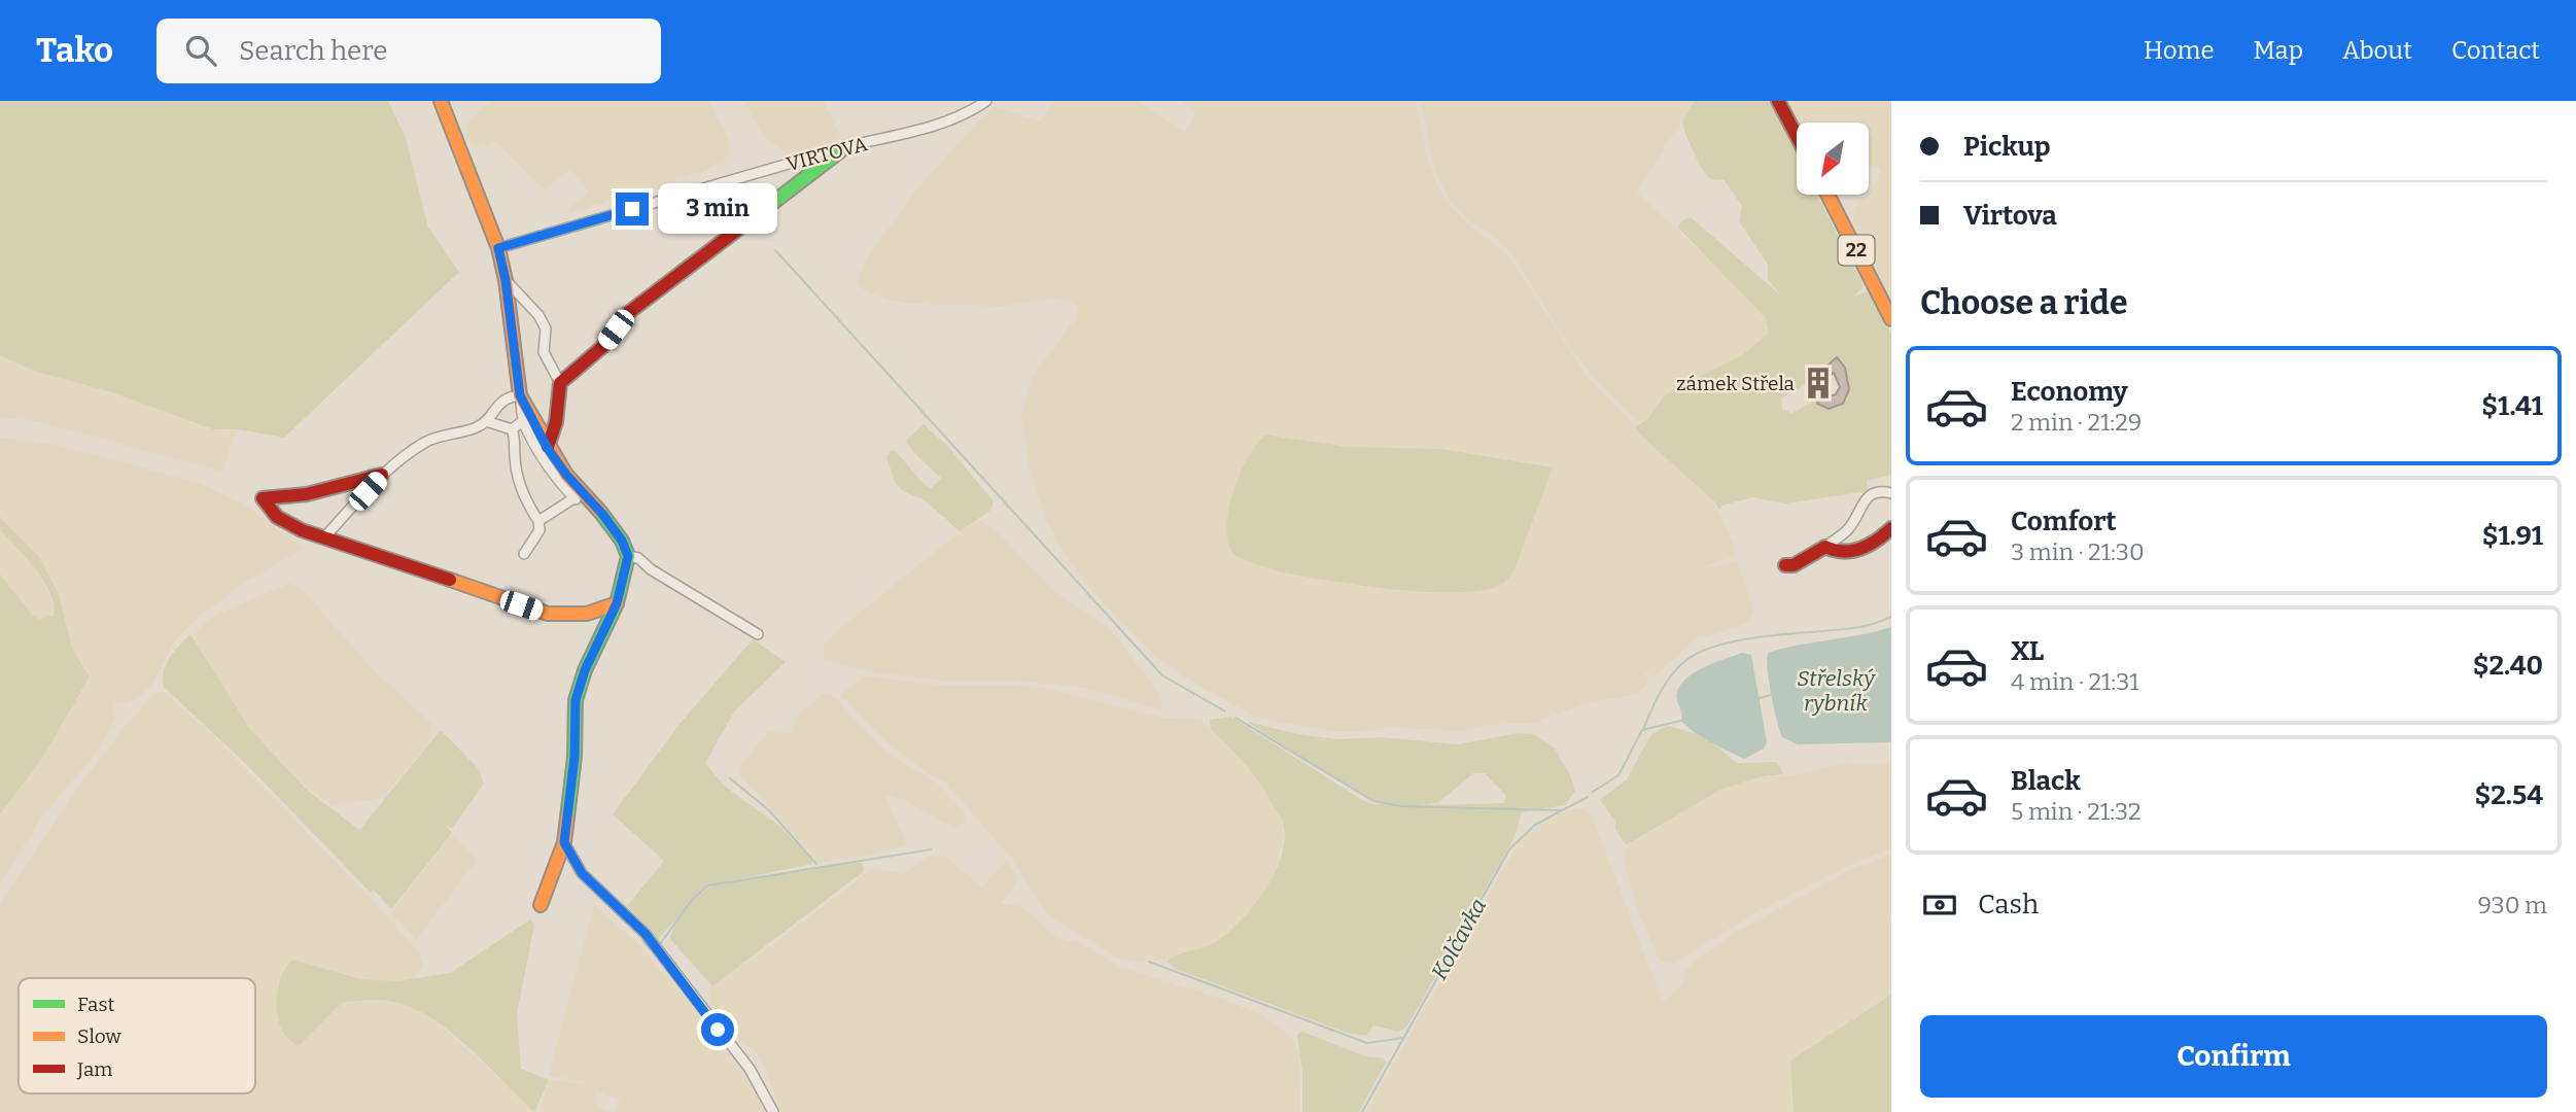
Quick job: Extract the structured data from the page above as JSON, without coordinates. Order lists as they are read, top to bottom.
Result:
{
  "streets": {
    "street": ["VIRTOVA", "22"]
  },
  "water": ["Střelský rybník", "Kolčavka"],
  "places": {
    "building": ["zámek Střela"]
  },
  "legend": ["Fast", "Slow", "Jam"],
  "north": "bottom left",
  "page": {
    "header": "Tako",
    "search": "Search here",
    "nav": [
      "Home",
      "Map",
      "About",
      "Contact"
    ],
    "banner": ["Pickup", "Virtova"],
    "bubble": "3 min",
    "heading": "Choose a ride",
    "list": [
      {
        "name": "Economy",
        "note": "2 min · 21:29",
        "value": "$1.41"
      },
      {
        "name": "Comfort",
        "note": "3 min · 21:30",
        "value": "$1.91"
      },
      {
        "name": "XL",
        "note": "4 min · 21:31",
        "value": "$2.40"
      },
      {
        "name": "Black",
        "note": "5 min · 21:32",
        "value": "$2.54"
      }
    ],
    "pay": ["Cash", "930 m"],
    "buttons": "Confirm"
  }
}
